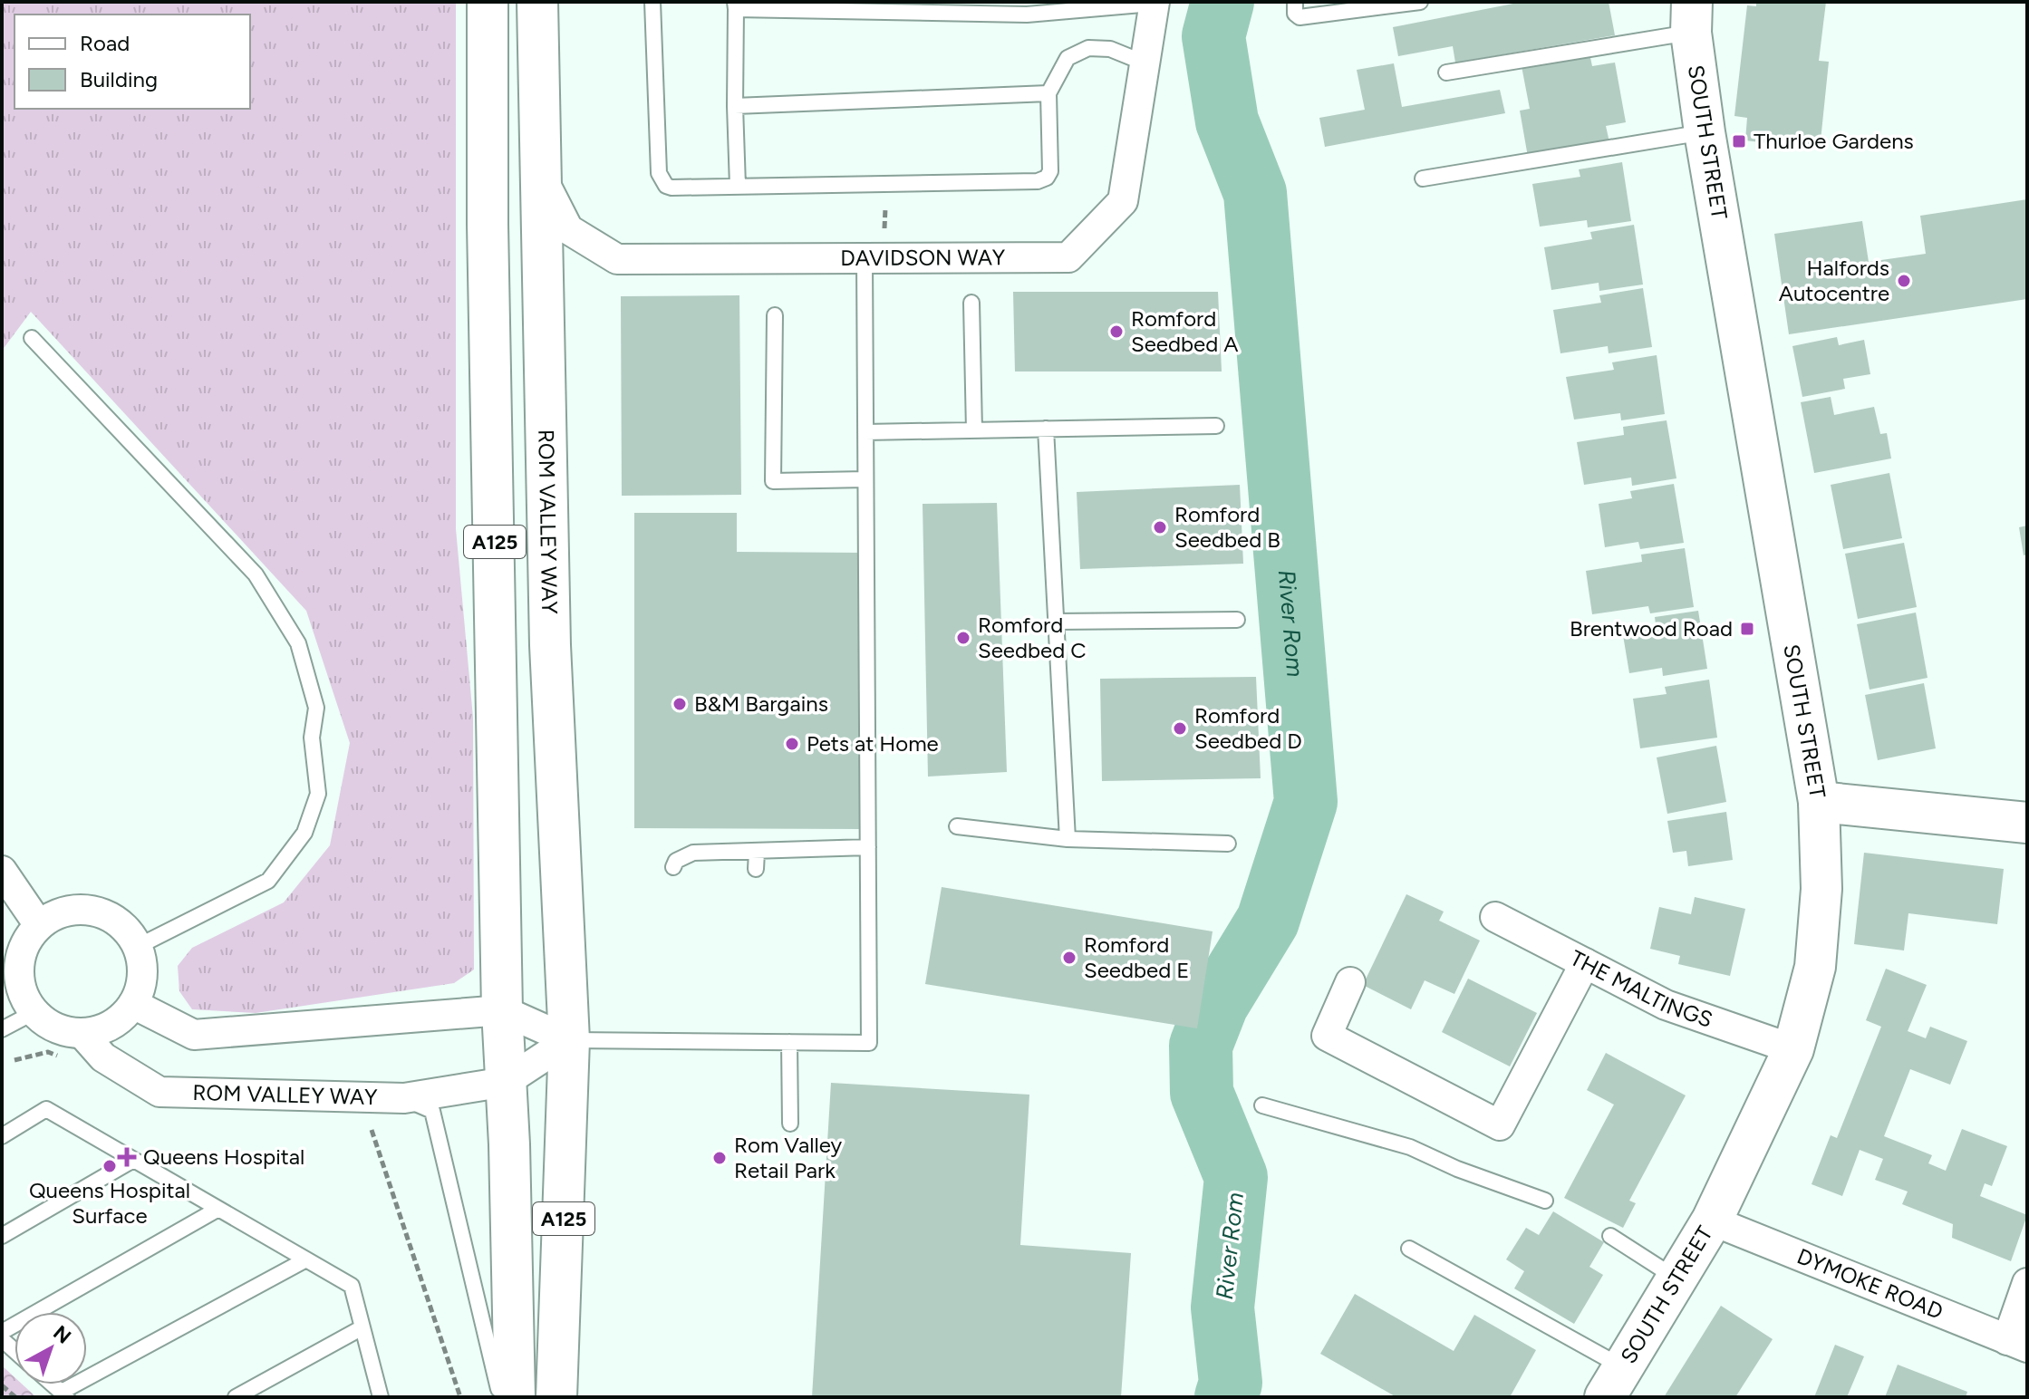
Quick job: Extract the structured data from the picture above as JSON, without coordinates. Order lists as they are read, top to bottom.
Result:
{
  "streets": {
    "main road": ["SOUTH STREET", "ROM VALLEY WAY", "A125"],
    "street": ["DAVIDSON WAY", "THE MALTINGS", "DYMOKE ROAD"]
  },
  "crossings": [
    ["SOUTH STREET", "THE MALTINGS"],
    ["SOUTH STREET", "DYMOKE ROAD"],
    ["DAVIDSON WAY", "ROM VALLEY WAY"],
    ["ROM VALLEY WAY", "A125"]
  ],
  "water": ["River Rom"],
  "places": {
    "transit": ["Thurloe Gardens", "Brentwood Road"],
    "other": [
      "Halfords Autocentre",
      "Romford Seedbed A",
      "Romford Seedbed B",
      "Romford Seedbed C",
      "B&M Bargains",
      "Romford Seedbed D",
      "Pets at Home",
      "Romford Seedbed E",
      "Rom Valley Retail Park",
      "Queens Hospital Surface"
    ],
    "health": ["Queens Hospital"]
  },
  "legend": ["Road", "Building"],
  "north": "top right"
}
